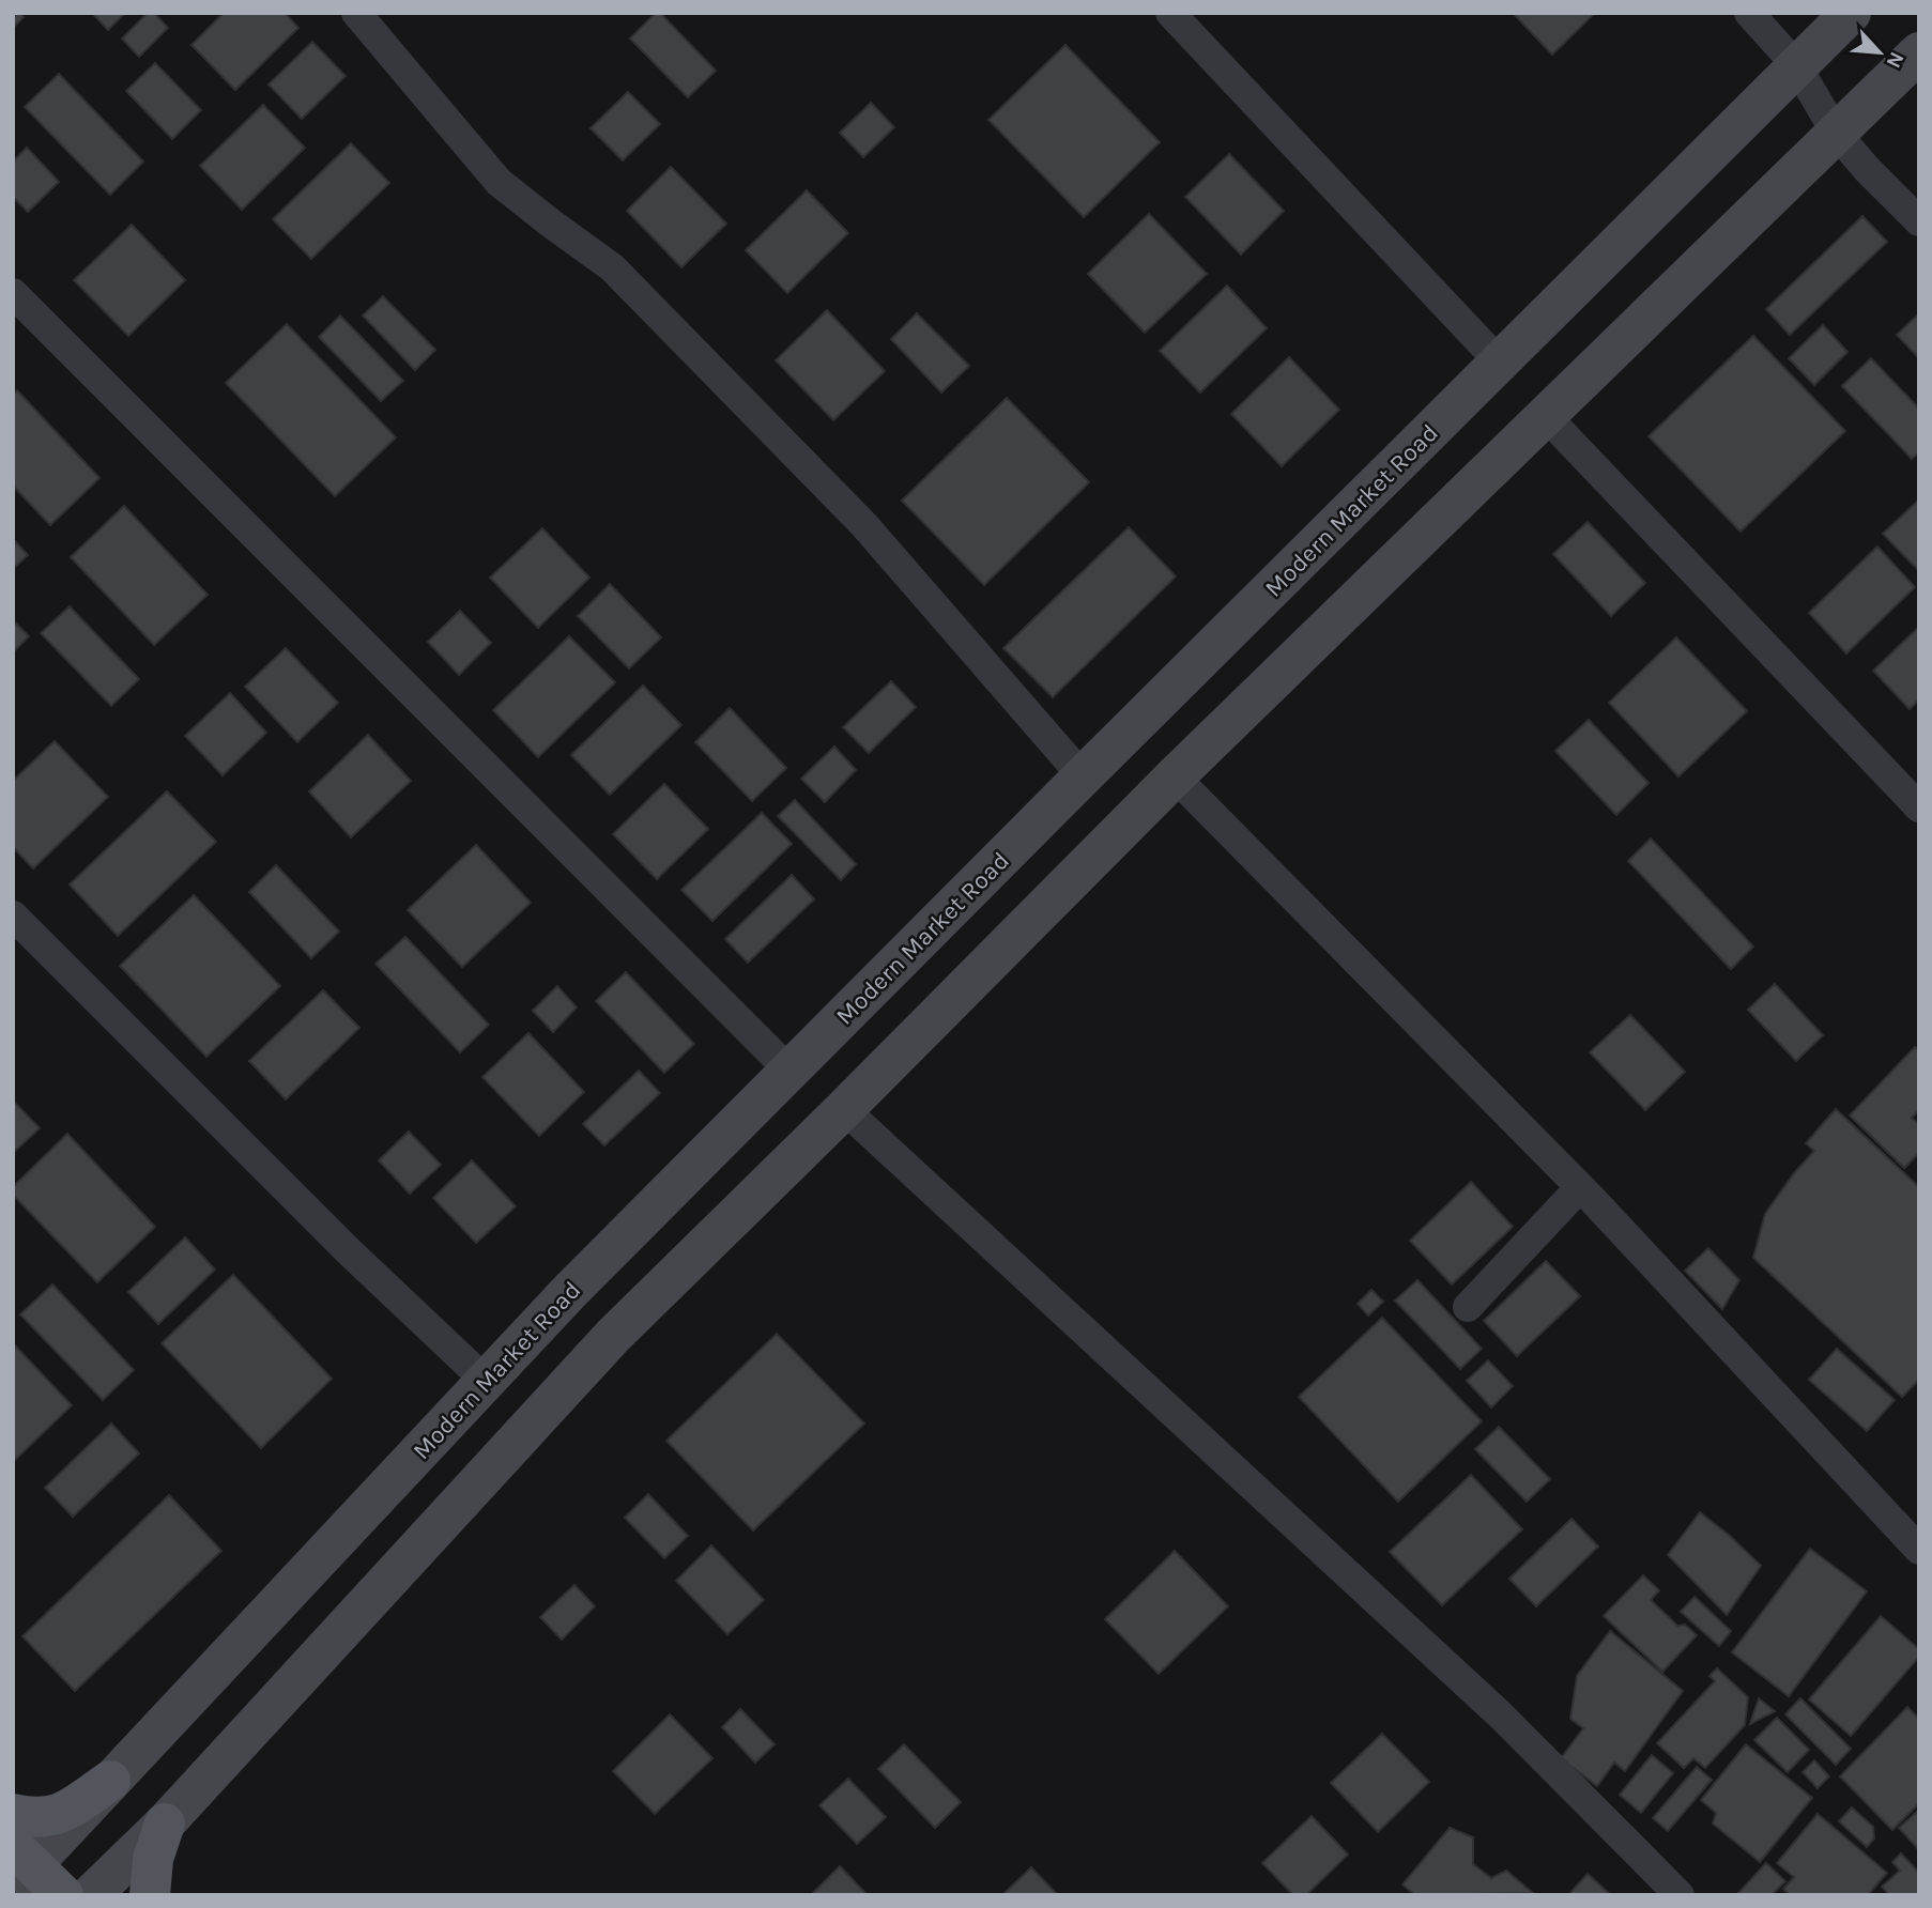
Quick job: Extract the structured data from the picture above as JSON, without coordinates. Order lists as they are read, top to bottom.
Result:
{
  "streets": {
    "street": ["Modern Market Road"]
  },
  "north": "bottom right"
}
